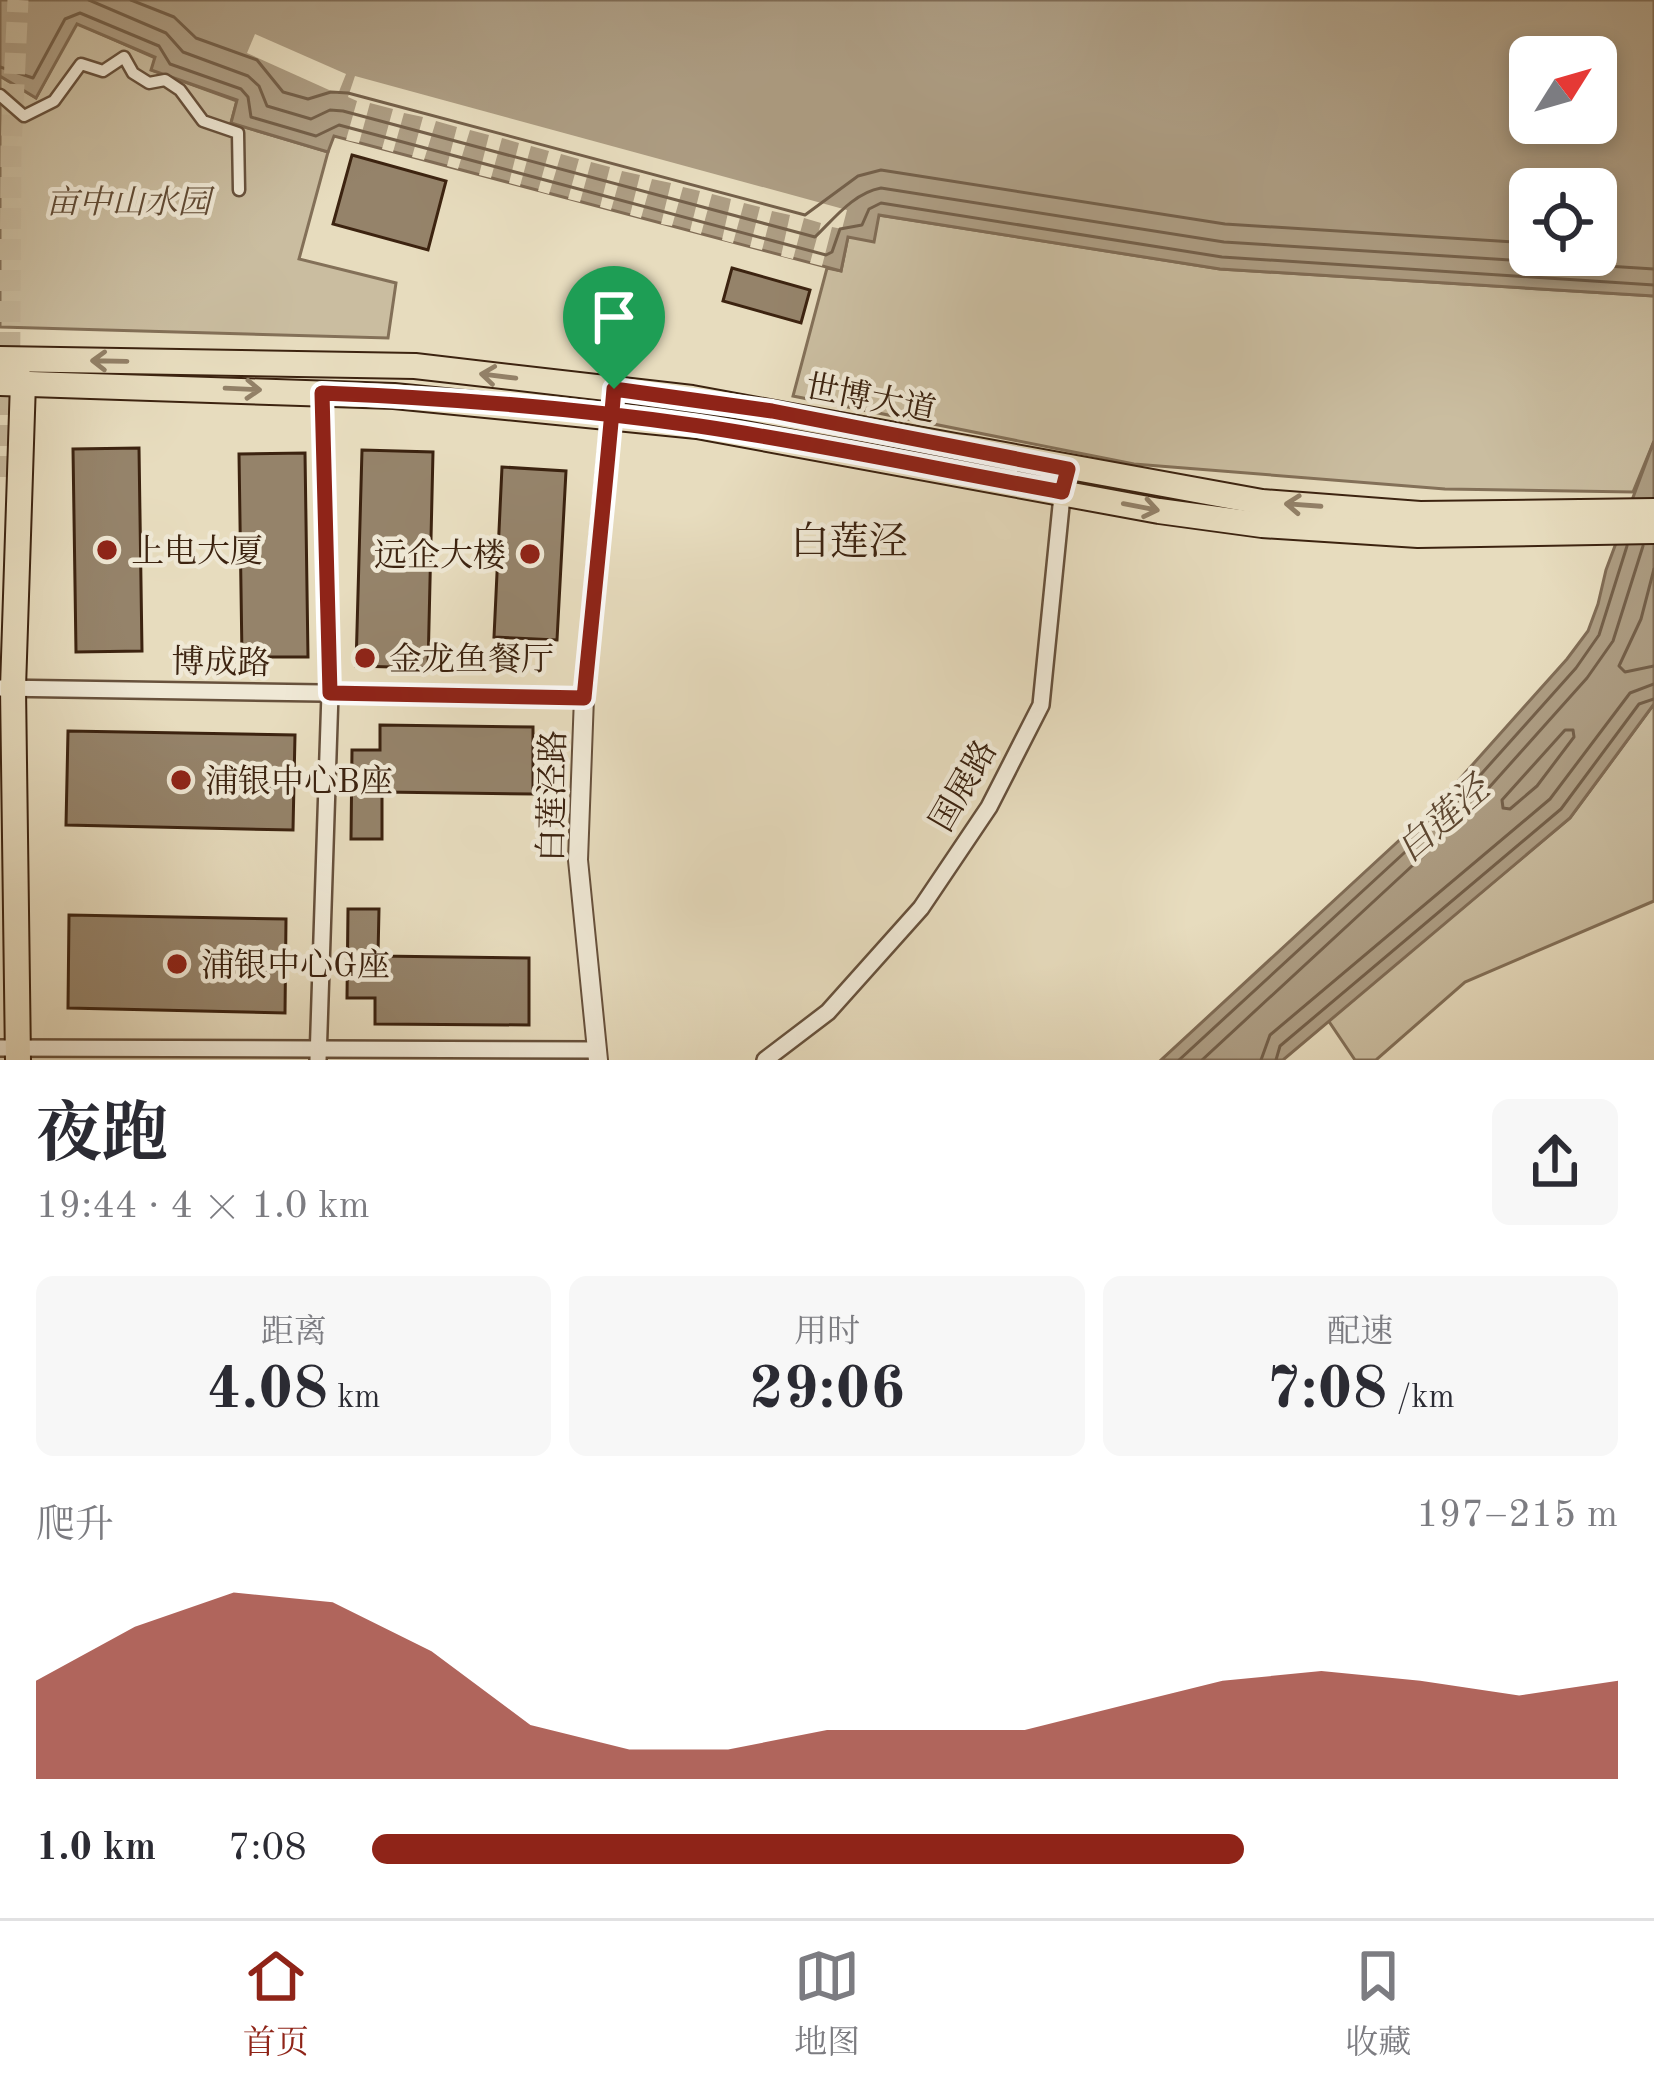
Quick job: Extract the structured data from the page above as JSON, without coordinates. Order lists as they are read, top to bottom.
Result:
{
  "streets": {
    "main road": ["世博大道"],
    "street": ["博成路", "国展路", "白莲泾路"]
  },
  "crossings": [
    ["世博大道", "国展路"],
    ["世博大道", "白莲泾路"],
    ["博成路", "白莲泾路"]
  ],
  "districts": ["白莲泾"],
  "water": ["白莲泾"],
  "parks": ["亩中山水园"],
  "places": [
    "上电大厦",
    "远企大楼",
    "金龙鱼餐厅",
    "浦银中心B座",
    "浦银中心G座"
  ],
  "north": "top right",
  "page": {
    "heading": ["夜跑", "19:44 · 4 × 1.0 km"],
    "stats": [
      ["距离", "4.08 km"],
      ["用时", "29:06"],
      ["配速", "7:08 /km"]
    ],
    "chart": ["爬升", "197–215 m"],
    "list": [
      {
        "name": "1.0 km",
        "note": "7:08"
      }
    ],
    "tabs": ["首页", "地图", "收藏"]
  }
}
